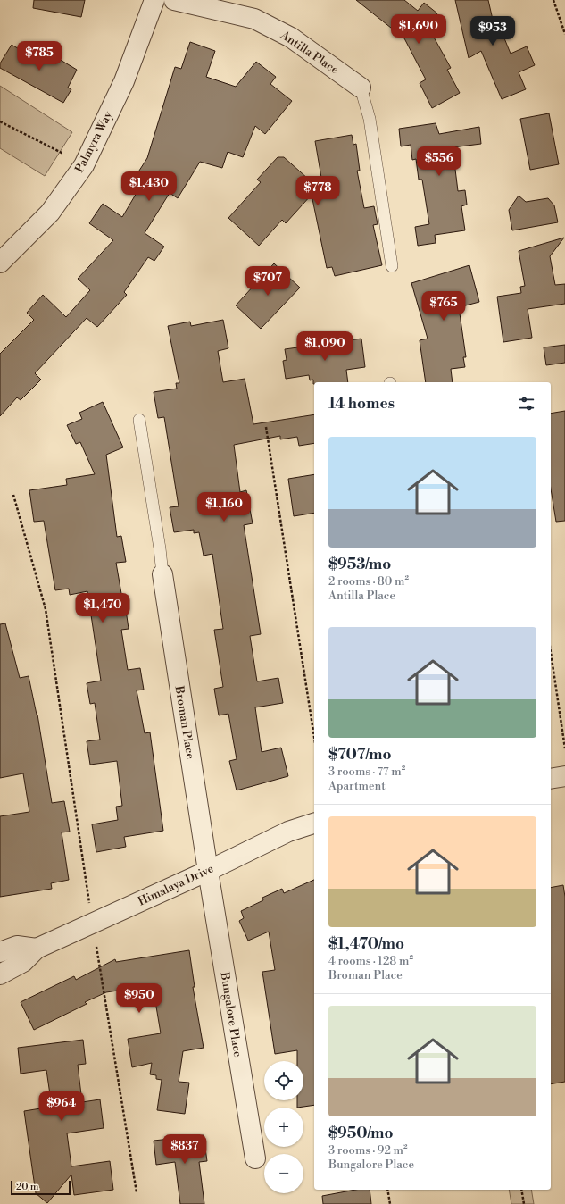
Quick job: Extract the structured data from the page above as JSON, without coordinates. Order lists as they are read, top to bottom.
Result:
{
  "streets": {
    "street": [
      "Antilla Place",
      "Palmyra Way",
      "Broman Place",
      "Himalaya Drive",
      "Bungalore Place"
    ]
  },
  "crossings": [
    ["Broman Place", "Himalaya Drive"],
    ["Broman Place", "Bungalore Place"],
    ["Himalaya Drive", "Bungalore Place"]
  ],
  "scale_bar": "20 m",
  "page": {
    "price": [
      "$1,690",
      "$953",
      "$785",
      "$556",
      "$1,430",
      "$778",
      "$707",
      "$765",
      "$1,090",
      "$1,160",
      "$1,470",
      "$950",
      "$964",
      "$837"
    ],
    "heading": "14 homes",
    "list": [
      {
        "name": "$953/mo",
        "note": "2 rooms · 80 m² · Antilla Place"
      },
      {
        "name": "$707/mo",
        "note": "3 rooms · 77 m² · Apartment"
      },
      {
        "name": "$1,470/mo",
        "note": "4 rooms · 128 m² · Broman Place"
      },
      {
        "name": "$950/mo",
        "note": "3 rooms · 92 m² · Bungalore Place"
      }
    ],
    "map_buttons": ["+", "−"],
    "scale": "20 m"
  }
}
